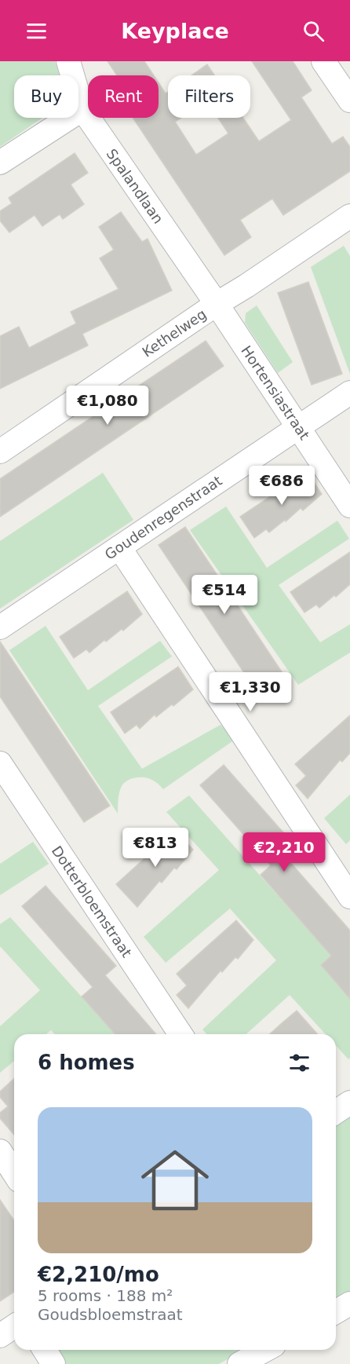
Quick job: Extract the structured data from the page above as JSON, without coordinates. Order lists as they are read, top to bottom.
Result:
{
  "streets": {
    "street": [
      "Spalandlaan",
      "Kethelweg",
      "Hortensiastraat",
      "Goudenregenstraat",
      "Dotterbloemstraat"
    ]
  },
  "crossings": [
    ["Spalandlaan", "Kethelweg"],
    ["Spalandlaan", "Hortensiastraat"],
    ["Kethelweg", "Hortensiastraat"],
    ["Hortensiastraat", "Goudenregenstraat"]
  ],
  "page": {
    "header": "Keyplace",
    "chip": ["Buy", "Rent", "Filters"],
    "price": [
      "€1,080",
      "€686",
      "€514",
      "€1,330",
      "€813",
      "€2,210"
    ],
    "heading": "6 homes",
    "list": [
      {
        "name": "€2,210/mo",
        "note": "5 rooms · 188 m² · Goudsbloemstraat"
      }
    ]
  }
}
